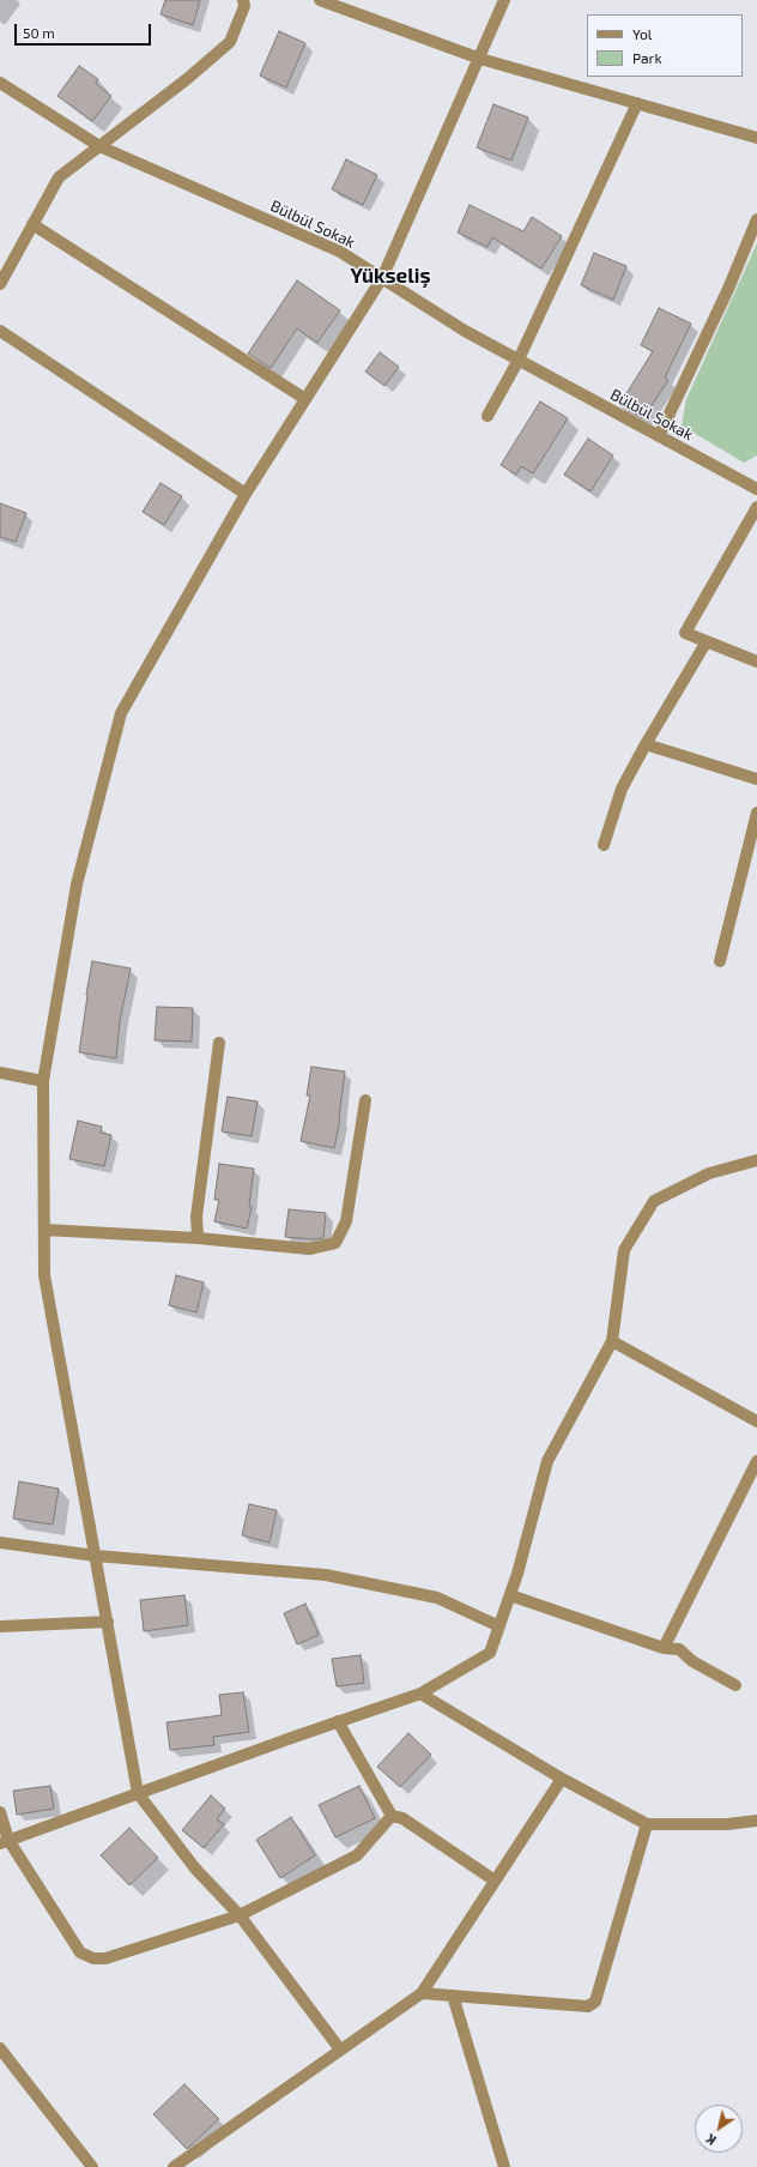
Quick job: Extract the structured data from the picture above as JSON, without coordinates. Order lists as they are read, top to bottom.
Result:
{
  "streets": {
    "street": ["Bülbül Sokak"]
  },
  "districts": ["Yükseliş"],
  "legend": ["Yol", "Park"],
  "scale_bar": "50 m",
  "north": "bottom left"
}
